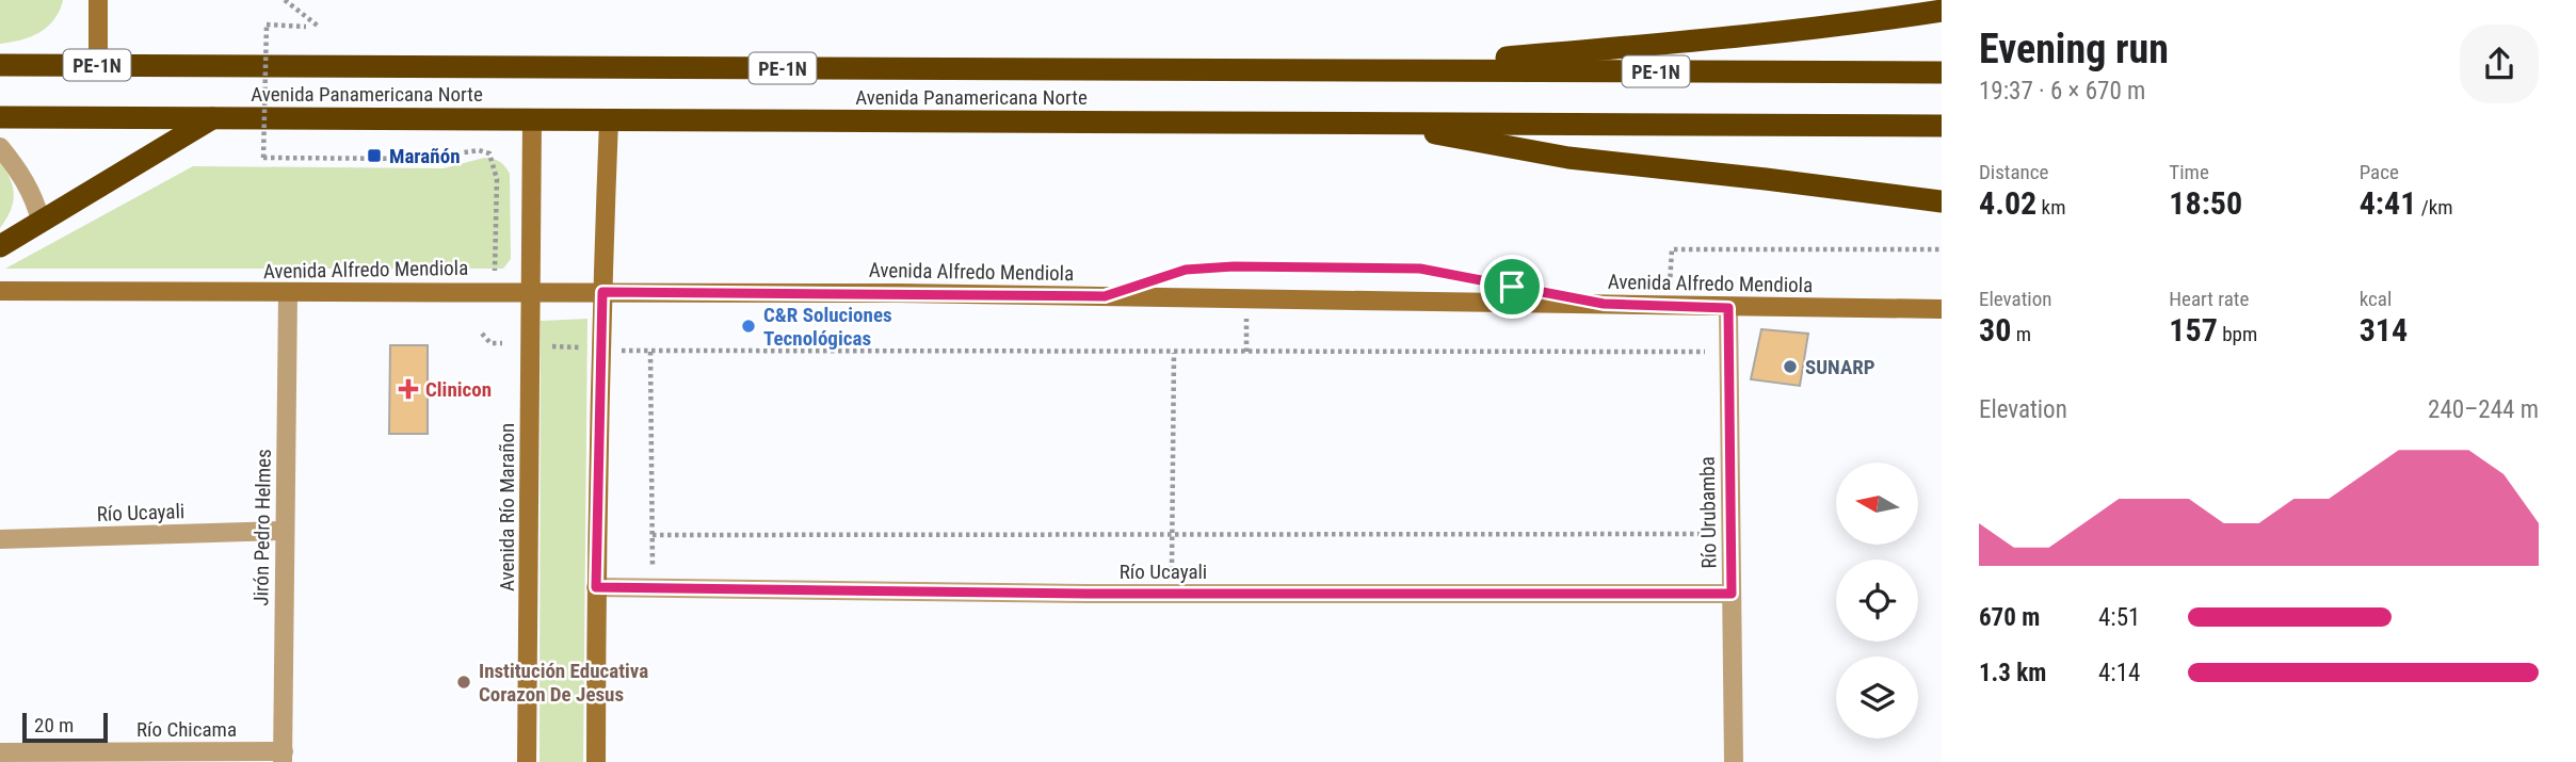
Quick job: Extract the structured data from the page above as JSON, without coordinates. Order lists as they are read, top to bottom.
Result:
{
  "streets": {
    "highway": ["PE-1N", "Avenida Panamericana Norte"],
    "main road": ["Avenida Alfredo Mendiola", "Avenida Río Marañon"],
    "street": [
      "Río Ucayali",
      "Río Urubamba",
      "Jirón Pedro Helmes",
      "Río Chicama"
    ]
  },
  "crossings": [
    ["Avenida Panamericana Norte", "Avenida Río Marañon"],
    ["Avenida Alfredo Mendiola", "Avenida Río Marañon"],
    ["Avenida Alfredo Mendiola", "Río Urubamba"],
    ["Avenida Alfredo Mendiola", "Jirón Pedro Helmes"],
    ["Río Ucayali", "Río Urubamba"],
    ["Río Ucayali", "Jirón Pedro Helmes"],
    ["Jirón Pedro Helmes", "Río Chicama"]
  ],
  "places": {
    "transit": ["Marañón"],
    "other": ["C&R Soluciones Tecnológicas", "SUNARP", "Institución Educativa Corazon De Jesus"],
    "health": ["Clinicon"]
  },
  "scale_bar": "20 m",
  "north": "left",
  "page": {
    "heading": ["Evening run", "19:37 · 6 × 670 m"],
    "stats": [
      ["Distance", "4.02 km"],
      ["Time", "18:50"],
      ["Pace", "4:41 /km"],
      ["Elevation", "30 m"],
      ["Heart rate", "157 bpm"],
      ["kcal", "314"]
    ],
    "chart": ["Elevation", "240–244 m"],
    "list": [
      {
        "name": "670 m",
        "note": "4:51"
      },
      {
        "name": "1.3 km",
        "note": "4:14"
      }
    ],
    "scale": "20 m"
  }
}
